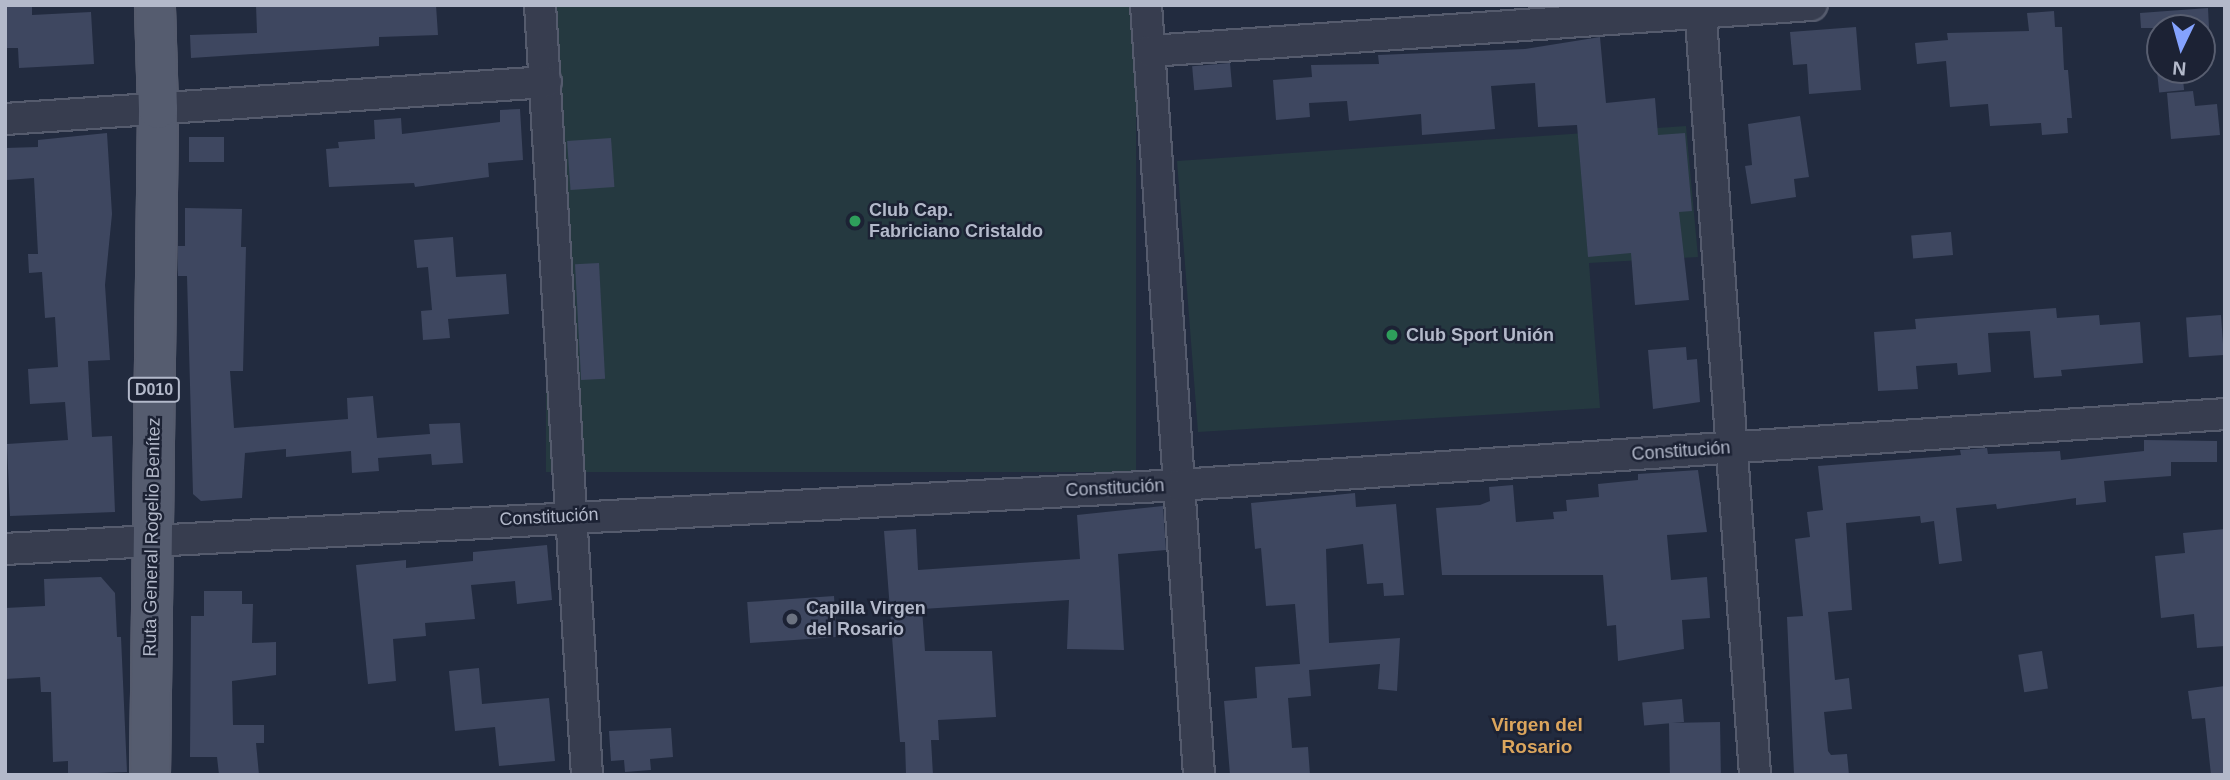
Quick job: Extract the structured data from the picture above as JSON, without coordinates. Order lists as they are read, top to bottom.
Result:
{
  "streets": {
    "main road": ["D010", "Ruta General Rogelio Benítez"],
    "street": ["Constitución"]
  },
  "crossings": [
    ["Constitución", "Ruta General Rogelio Benítez"]
  ],
  "districts": ["Virgen del Rosario"],
  "places": ["Club Cap. Fabriciano Cristaldo", "Club Sport Unión", "Capilla Virgen del Rosario"],
  "north": "bottom"
}
